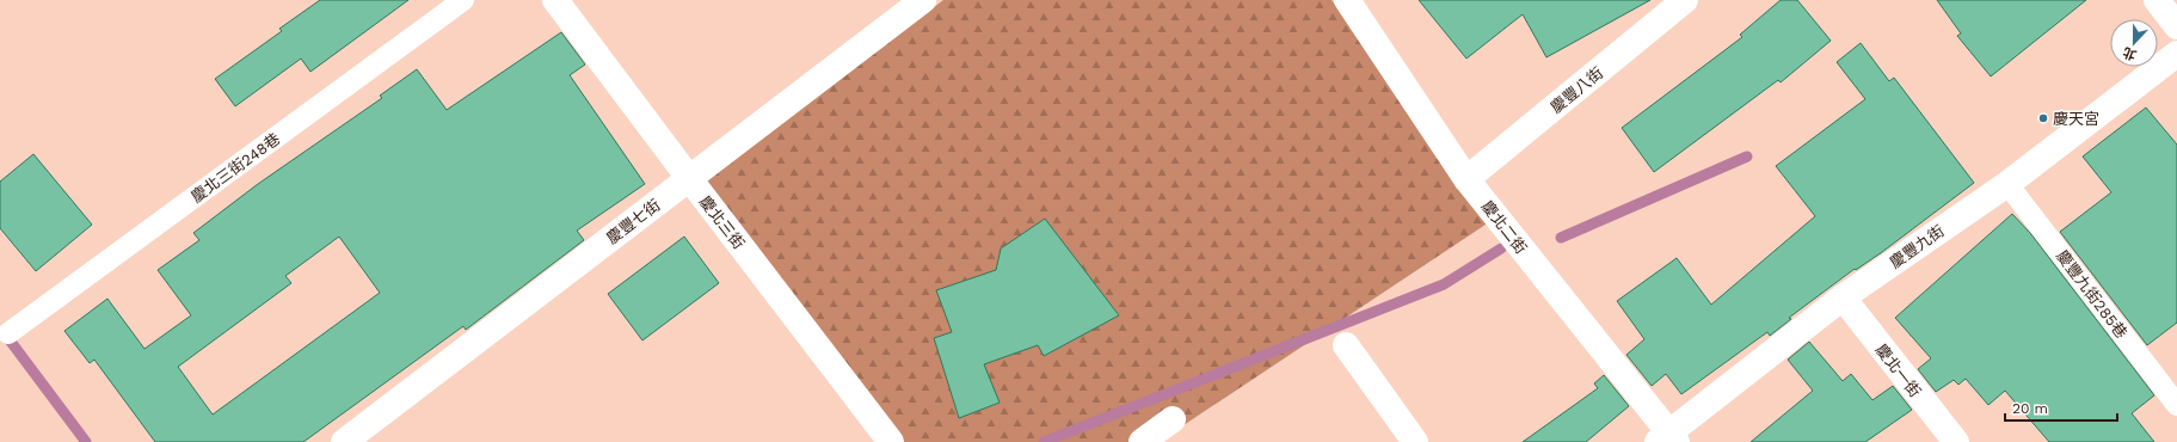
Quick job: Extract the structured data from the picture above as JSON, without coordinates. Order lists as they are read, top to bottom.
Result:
{
  "streets": {
    "street": [
      "慶豐八街",
      "慶豐七街",
      "慶北三街",
      "慶北二街",
      "慶豐九街",
      "慶北一街"
    ],
    "lane": ["慶北三街248巷", "慶豐九街285巷"]
  },
  "crossings": [
    ["慶豐八街", "慶北二街"],
    ["慶豐七街", "慶北三街"],
    ["慶北二街", "慶豐九街"],
    ["慶豐九街", "慶豐九街285巷"],
    ["慶豐九街", "慶北一街"]
  ],
  "places": ["慶天宮"],
  "scale_bar": "20 m",
  "north": "bottom"
}
